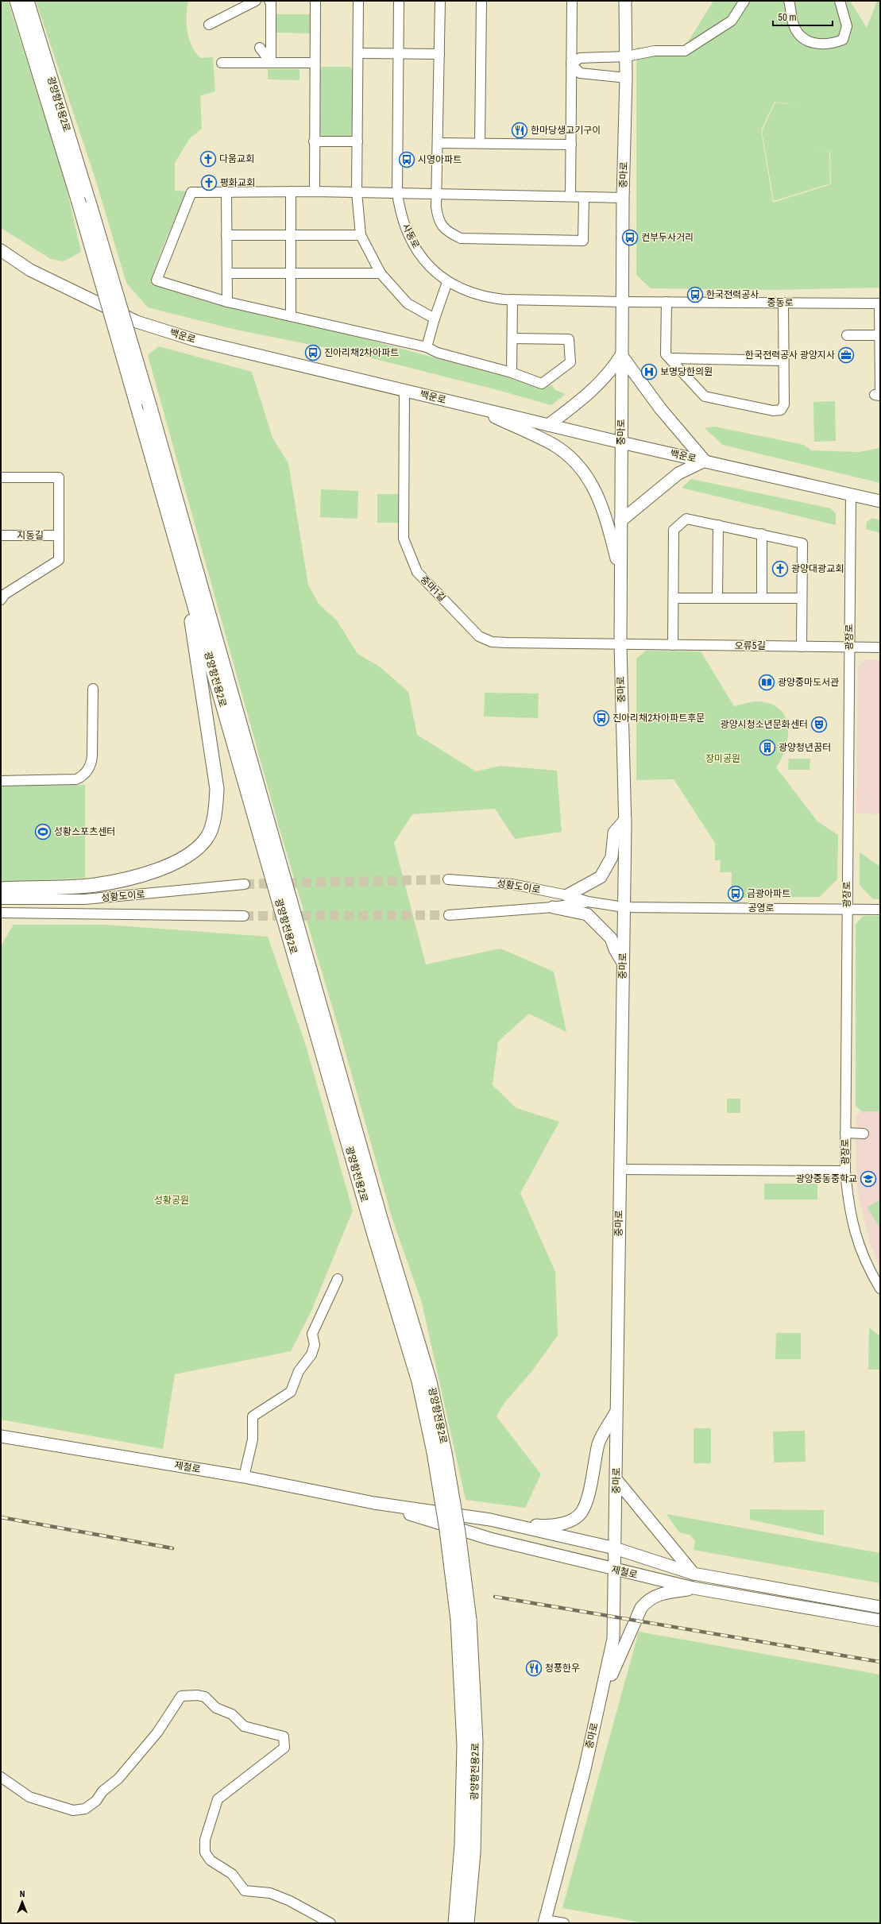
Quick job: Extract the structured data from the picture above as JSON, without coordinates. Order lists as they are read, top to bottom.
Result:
{
  "streets": {
    "highway": ["광양항전용2로"],
    "main road": ["중마로", "백운로", "제철로"],
    "street": [
      "사동로",
      "중동로",
      "지동길",
      "중마1길",
      "광장로",
      "오류5길",
      "성황도이로",
      "공영로"
    ]
  },
  "crossings": [
    ["중마로", "사동로"],
    ["중마로", "중동로"],
    ["중마로", "백운로"],
    ["중마로", "중마1길"],
    ["중마로", "오류5길"],
    ["중마로", "성황도이로"],
    ["중마로", "공영로"],
    ["중마로", "제철로"],
    ["사동로", "중동로"],
    ["백운로", "중마1길"],
    ["백운로", "광장로"],
    ["중마1길", "오류5길"],
    ["광장로", "오류5길"],
    ["광장로", "공영로"],
    ["성황도이로", "공영로"]
  ],
  "parks": ["장미공원", "성황공원"],
  "places": {
    "restaurant": ["한마당생고기구이", "청풍한우"],
    "church": ["다움교회", "평화교회", "광양대광교회"],
    "bus stop": [
      "시영아파트",
      "컨부두사거리",
      "한국전력공사",
      "진아리채2차아파트",
      "진아리채2차아파트후문",
      "금광아파트"
    ],
    "office": ["한국전력공사 광양지사"],
    "hospital": ["보명당한의원"],
    "library": ["광양중마도서관"],
    "theatre": ["광양시청소년문화센터"],
    "building": ["광양청년꿈터"],
    "sports": ["성황스포츠센터"],
    "school or university": ["광양중동중학교"]
  },
  "scale_bar": "50 m",
  "north": "top"
}
